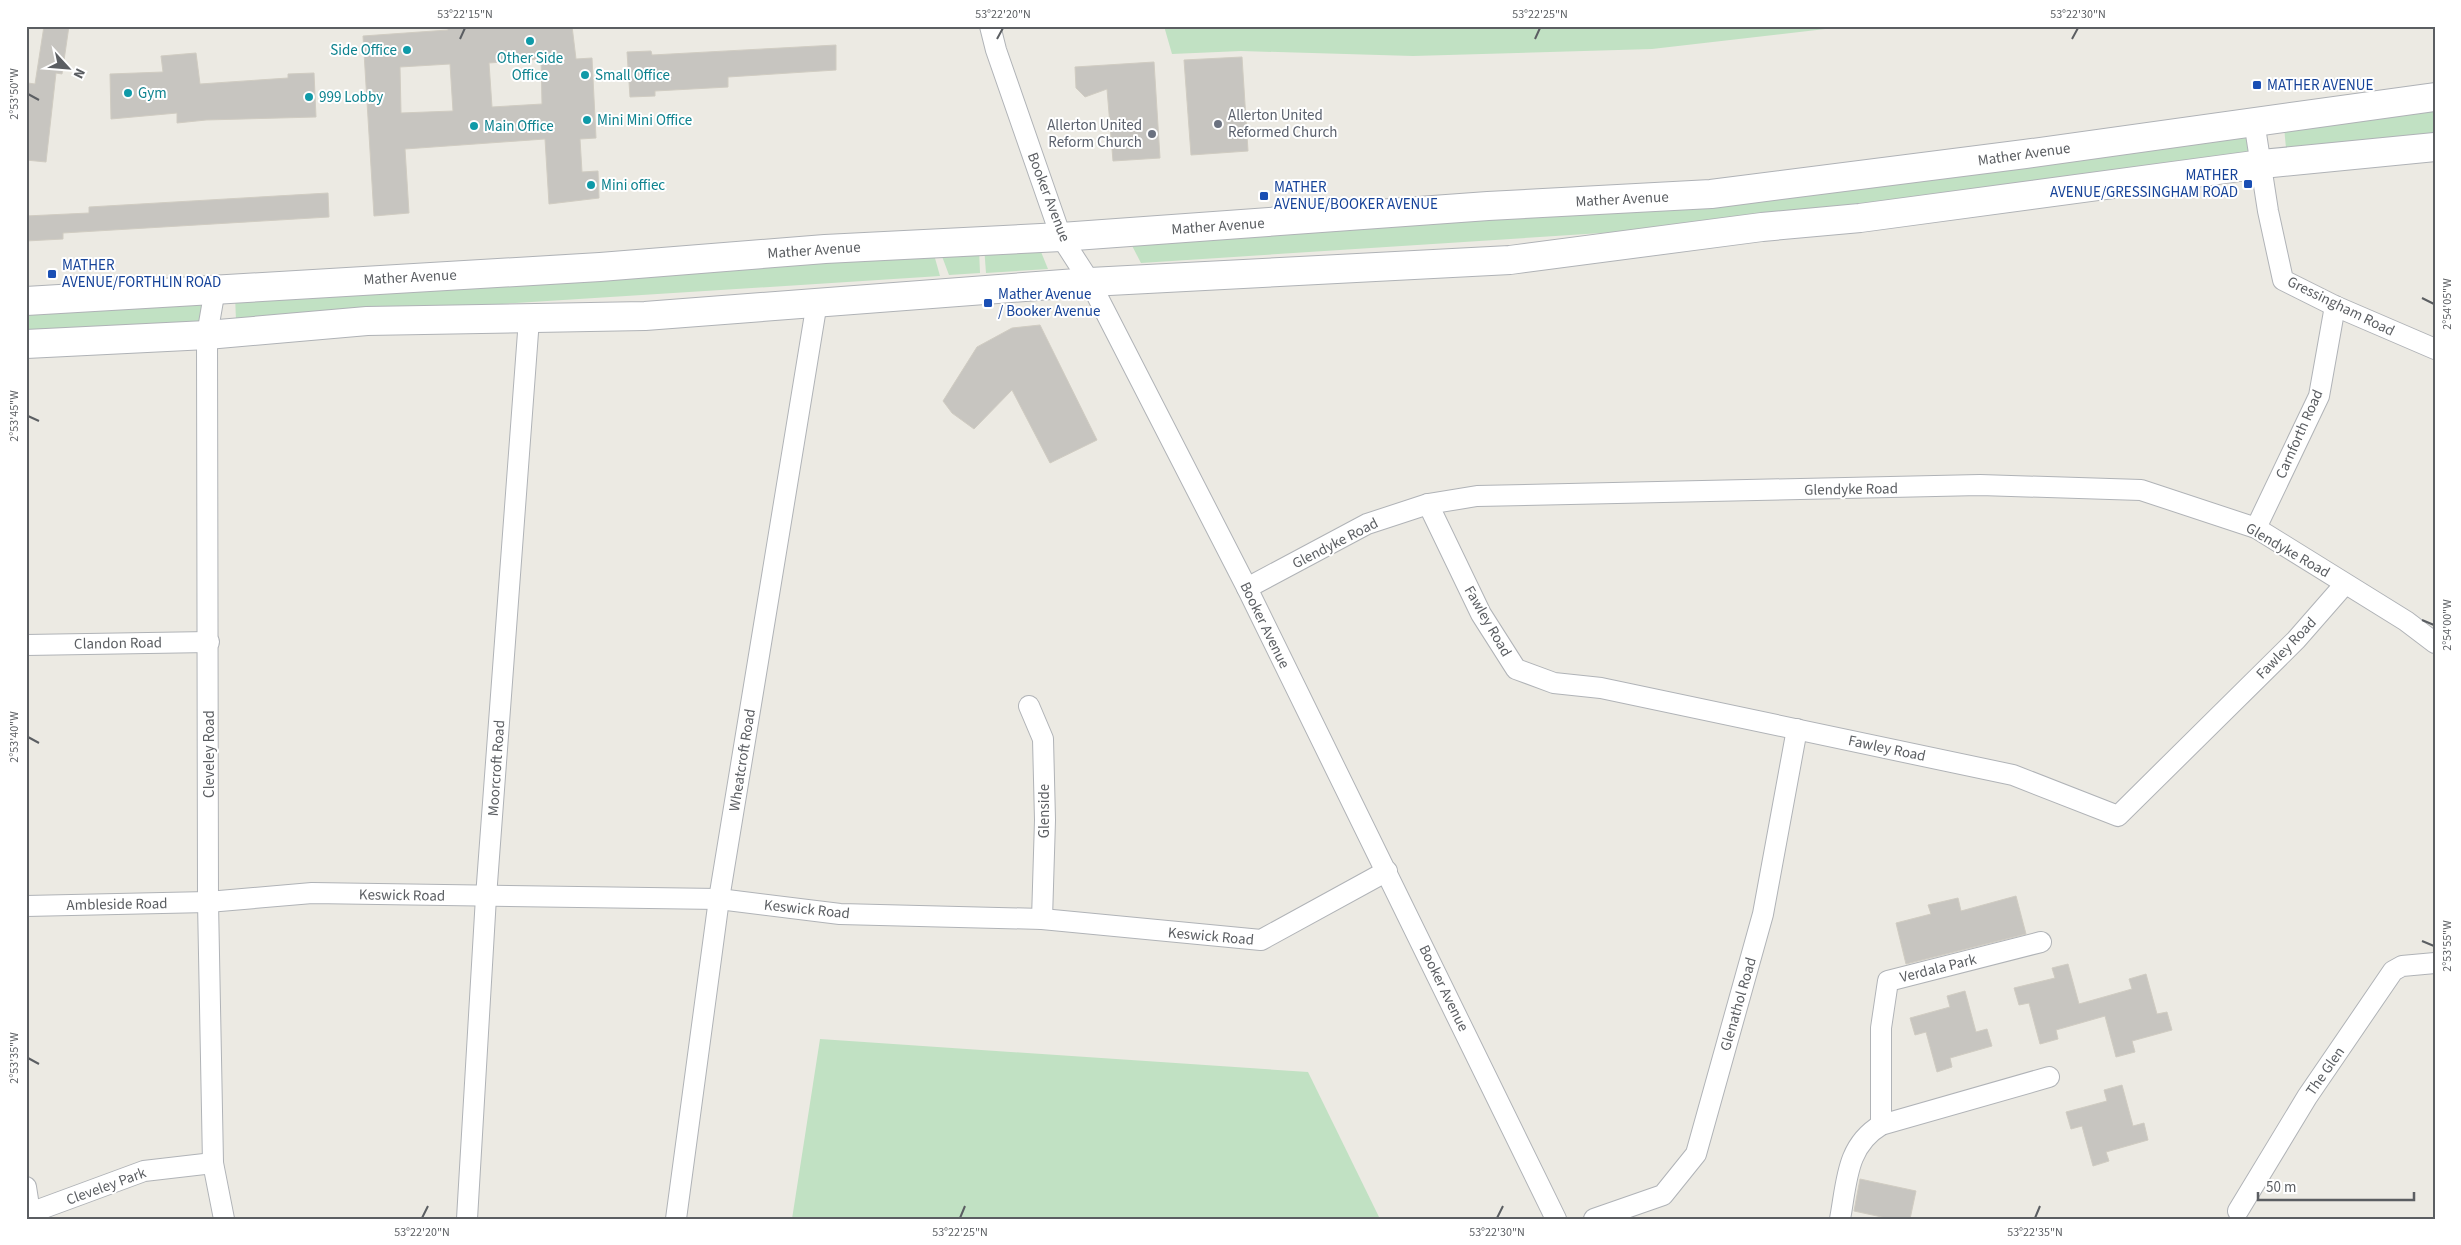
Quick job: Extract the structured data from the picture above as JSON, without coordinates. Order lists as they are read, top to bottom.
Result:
{
  "streets": {
    "main road": ["Mather Avenue"],
    "street": [
      "Booker Avenue",
      "Gressingham Road",
      "Carnforth Road",
      "Glendyke Road",
      "Fawley Road",
      "Clandon Road",
      "Cleveley Road",
      "Wheatcroft Road",
      "Moorcroft Road",
      "Glenside",
      "Keswick Road",
      "Ambleside Road",
      "Verdala Park",
      "Glenathol Road",
      "The Glen",
      "Cleveley Park"
    ]
  },
  "crossings": [
    ["Mather Avenue", "Booker Avenue"],
    ["Mather Avenue", "Gressingham Road"],
    ["Mather Avenue", "Cleveley Road"],
    ["Booker Avenue", "Glendyke Road"],
    ["Booker Avenue", "Keswick Road"],
    ["Gressingham Road", "Carnforth Road"],
    ["Carnforth Road", "Glendyke Road"],
    ["Glendyke Road", "Fawley Road"],
    ["Fawley Road", "Glenathol Road"],
    ["Clandon Road", "Cleveley Road"],
    ["Cleveley Road", "Keswick Road"],
    ["Cleveley Road", "Ambleside Road"],
    ["Cleveley Road", "Cleveley Park"],
    ["Wheatcroft Road", "Keswick Road"],
    ["Moorcroft Road", "Keswick Road"],
    ["Glenside", "Keswick Road"],
    ["Keswick Road", "Ambleside Road"]
  ],
  "places": {
    "other": [
      "Other Side Office",
      "Side Office",
      "Small Office",
      "Gym",
      "999 Lobby",
      "Mini Mini Office",
      "Allerton United Reformed Church",
      "Main Office",
      "Allerton United Reform Church",
      "Mini offiec"
    ],
    "transit": [
      "MATHER AVENUE",
      "MATHER AVENUE/GRESSINGHAM ROAD",
      "MATHER AVENUE/BOOKER AVENUE",
      "MATHER AVENUE/FORTHLIN ROAD",
      "Mather Avenue / Booker Avenue"
    ]
  },
  "scale_bar": "50 m",
  "north": "bottom right",
  "coordinates": [
    "53°22'15\"N",
    "53°22'20\"N",
    "53°22'25\"N",
    "53°22'30\"N",
    "2°53'50\"W",
    "2°54'05\"W",
    "2°53'45\"W",
    "2°54'00\"W",
    "2°53'40\"W",
    "2°53'55\"W",
    "2°53'35\"W",
    "53°22'35\"N"
  ]
}
